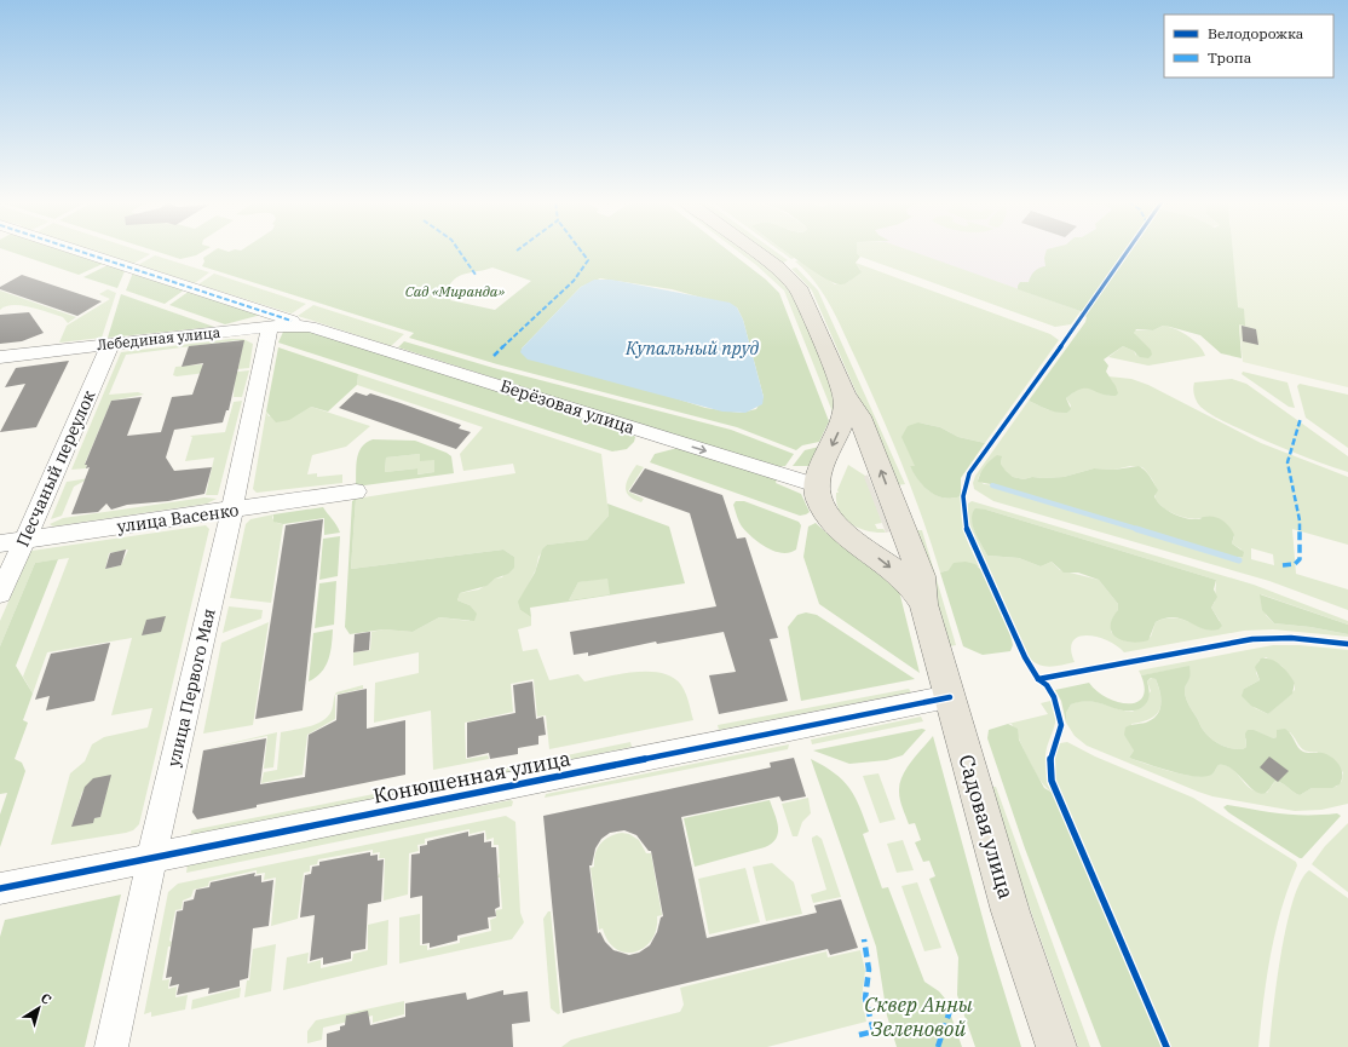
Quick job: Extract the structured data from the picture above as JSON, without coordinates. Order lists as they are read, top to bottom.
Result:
{
  "streets": {
    "main road": ["Садовая улица"],
    "street": [
      "Лебединая улица",
      "Берёзовая улица",
      "Песчаный переулок",
      "улица Васенко",
      "улица Первого Мая",
      "Конюшенная улица"
    ]
  },
  "crossings": [
    ["Лебединая улица", "Берёзовая улица"],
    ["Лебединая улица", "Песчаный переулок"],
    ["Лебединая улица", "улица Первого Мая"],
    ["Берёзовая улица", "Садовая улица"],
    ["Песчаный переулок", "улица Васенко"],
    ["улица Васенко", "улица Первого Мая"],
    ["улица Первого Мая", "Конюшенная улица"],
    ["Конюшенная улица", "Садовая улица"]
  ],
  "one_way": ["Берёзовая улица"],
  "water": ["Купальный пруд"],
  "parks": ["Сад «Миранда»", "Сквер Анны Зеленовой"],
  "legend": ["Велодорожка", "Тропа"],
  "north": "top right"
}
